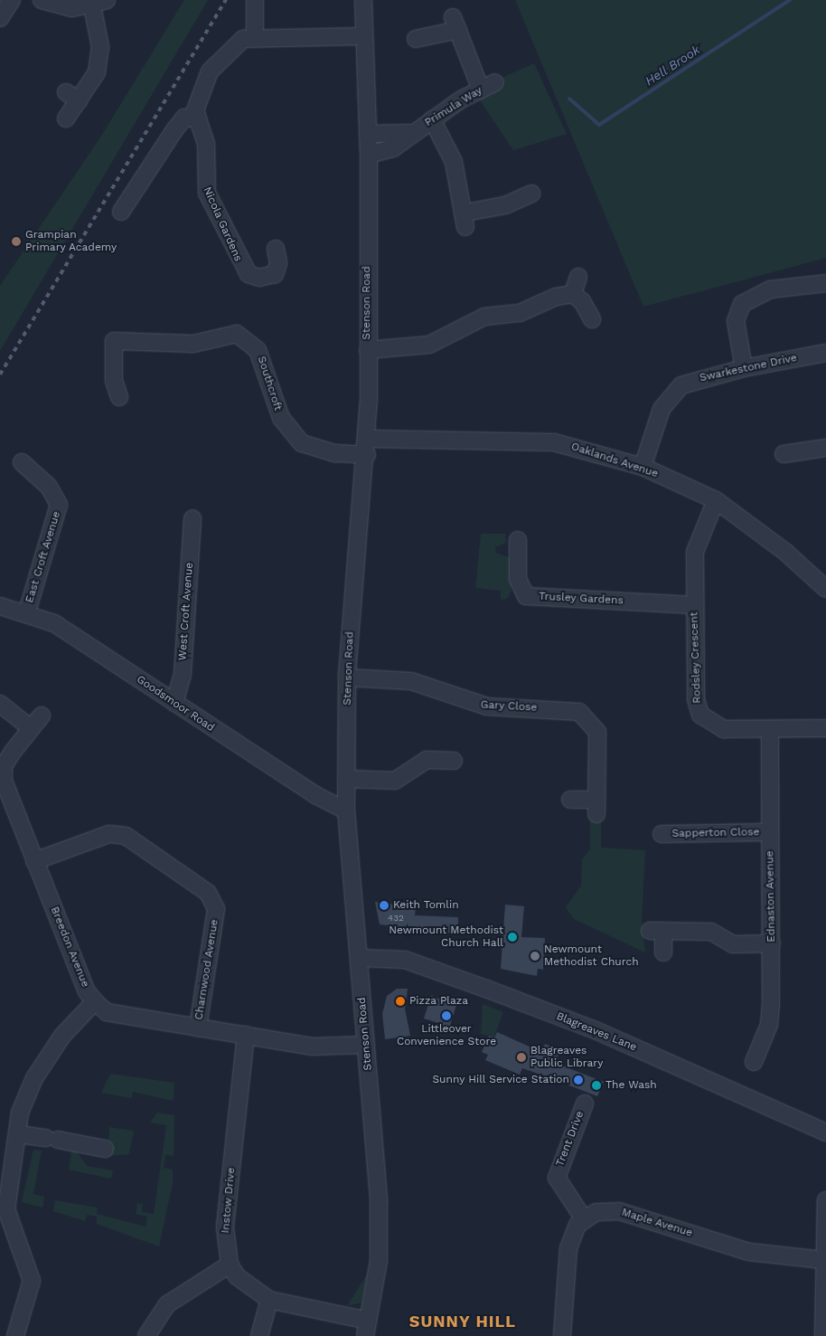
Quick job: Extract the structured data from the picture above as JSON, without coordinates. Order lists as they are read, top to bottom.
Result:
{
  "streets": {
    "street": [
      "Primula Way",
      "Nicola Gardens",
      "Stenson Road",
      "Swarkestone Drive",
      "Southcroft",
      "Oaklands Avenue",
      "East Croft Avenue",
      "Trusley Gardens",
      "West Croft Avenue",
      "Rodsley Crescent",
      "Goodsmoor Road",
      "Gary Close",
      "Sapperton Close",
      "Ednaston Avenue",
      "Breedon Avenue",
      "Charnwood Avenue",
      "Blagreaves Lane",
      "Trent Drive",
      "Instow Drive",
      "Maple Avenue"
    ]
  },
  "crossings": [
    ["Primula Way", "Stenson Road"],
    ["Nicola Gardens", "Stenson Road"],
    ["Stenson Road", "Southcroft"],
    ["Stenson Road", "Oaklands Avenue"],
    ["Stenson Road", "Goodsmoor Road"],
    ["Stenson Road", "Gary Close"],
    ["Stenson Road", "Breedon Avenue"],
    ["Stenson Road", "Blagreaves Lane"],
    ["Swarkestone Drive", "Oaklands Avenue"],
    ["Oaklands Avenue", "Rodsley Crescent"],
    ["East Croft Avenue", "Goodsmoor Road"],
    ["Trusley Gardens", "Rodsley Crescent"],
    ["West Croft Avenue", "Goodsmoor Road"],
    ["Rodsley Crescent", "Ednaston Avenue"],
    ["Sapperton Close", "Ednaston Avenue"],
    ["Breedon Avenue", "Charnwood Avenue"],
    ["Breedon Avenue", "Instow Drive"],
    ["Trent Drive", "Maple Avenue"]
  ],
  "districts": ["SUNNY HILL"],
  "water": ["Hell Brook"],
  "places": [
    "Grampian Primary Academy",
    "Keith Tomlin",
    "Newmount Methodist Church Hall",
    "Newmount Methodist Church",
    "Pizza Plaza",
    "Littleover Convenience Store",
    "Blagreaves Public Library",
    "Sunny Hill Service Station",
    "The Wash"
  ],
  "house_numbers": ["432"]
}
